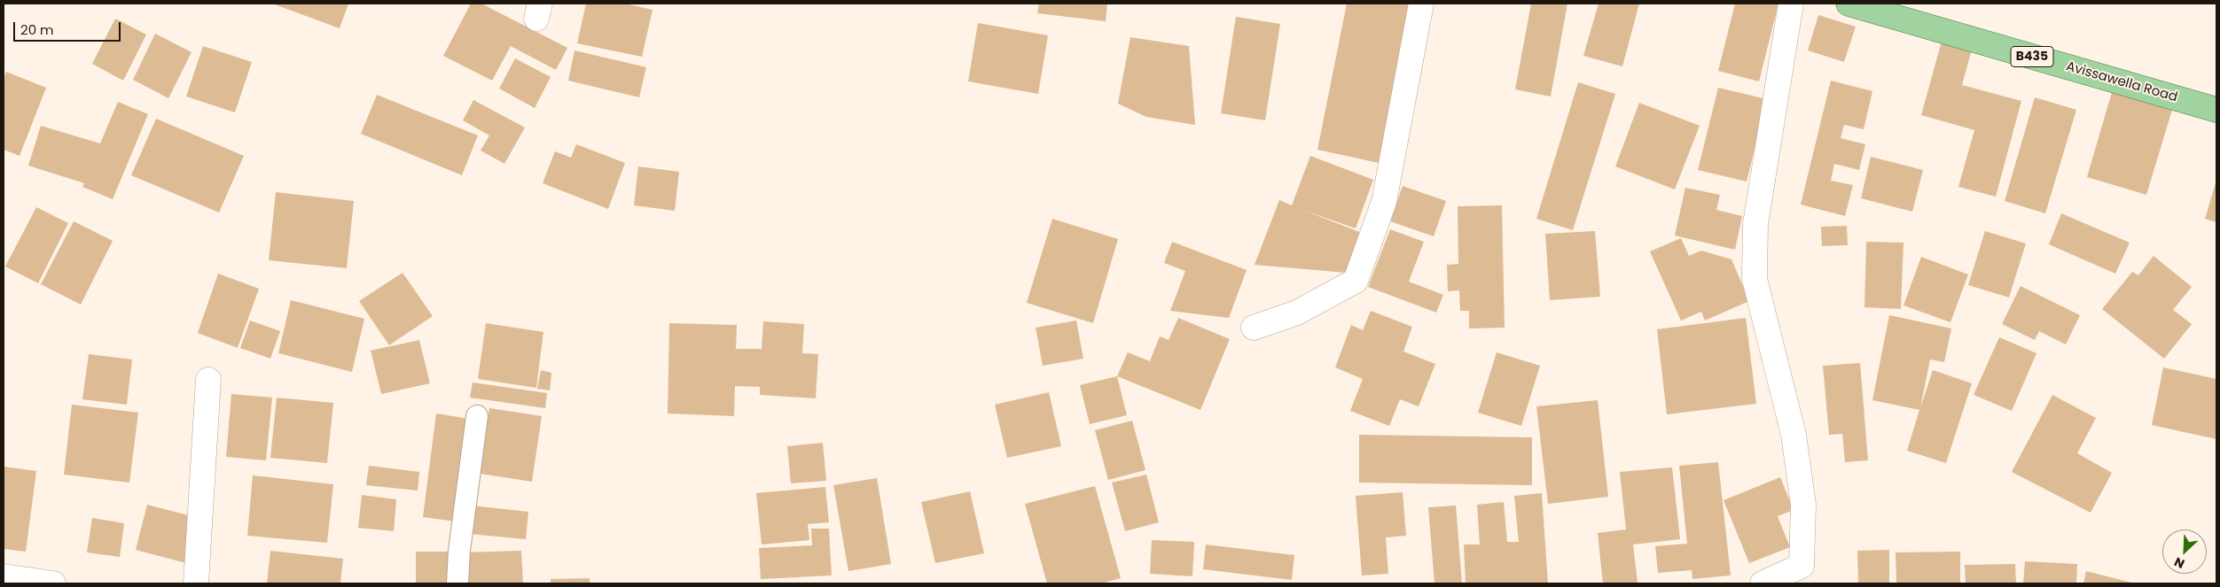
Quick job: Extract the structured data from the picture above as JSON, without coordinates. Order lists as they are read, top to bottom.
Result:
{
  "streets": {
    "main road": ["B435", "Avissawella Road"]
  },
  "scale_bar": "20 m",
  "north": "bottom left"
}
